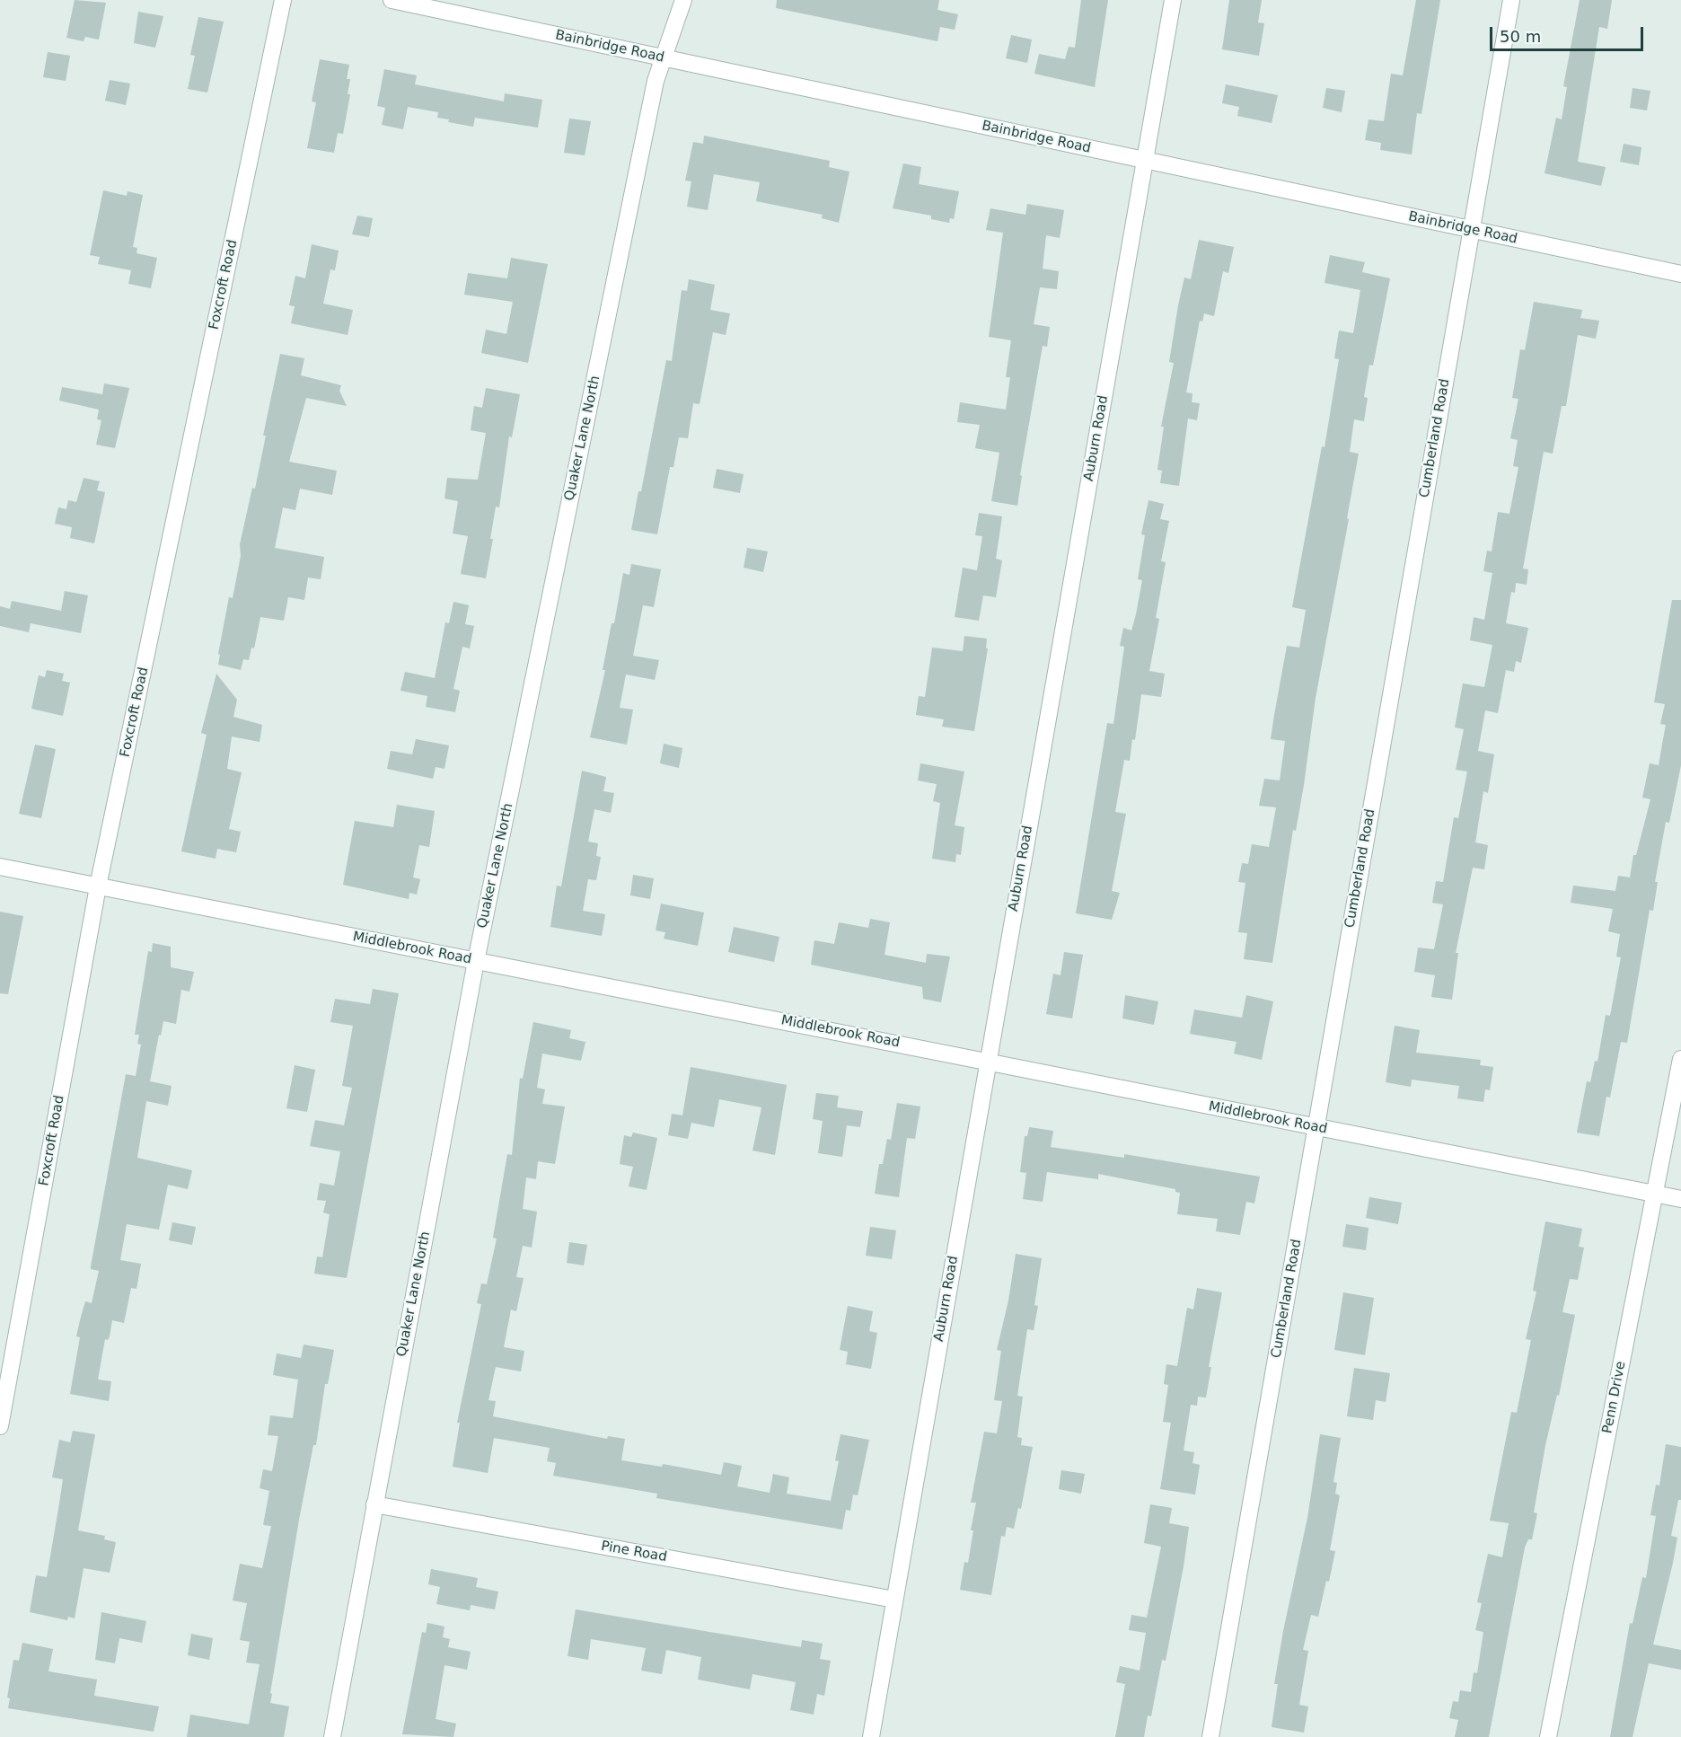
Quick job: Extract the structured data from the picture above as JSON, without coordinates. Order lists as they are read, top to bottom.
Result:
{
  "streets": {
    "street": [
      "Bainbridge Road",
      "Foxcroft Road",
      "Quaker Lane North",
      "Auburn Road",
      "Cumberland Road",
      "Middlebrook Road",
      "Penn Drive",
      "Pine Road"
    ]
  },
  "crossings": [
    ["Bainbridge Road", "Quaker Lane North"],
    ["Bainbridge Road", "Auburn Road"],
    ["Bainbridge Road", "Cumberland Road"],
    ["Foxcroft Road", "Middlebrook Road"],
    ["Quaker Lane North", "Middlebrook Road"],
    ["Quaker Lane North", "Pine Road"],
    ["Auburn Road", "Middlebrook Road"],
    ["Auburn Road", "Pine Road"],
    ["Cumberland Road", "Middlebrook Road"],
    ["Middlebrook Road", "Penn Drive"]
  ],
  "scale_bar": "50 m"
}
